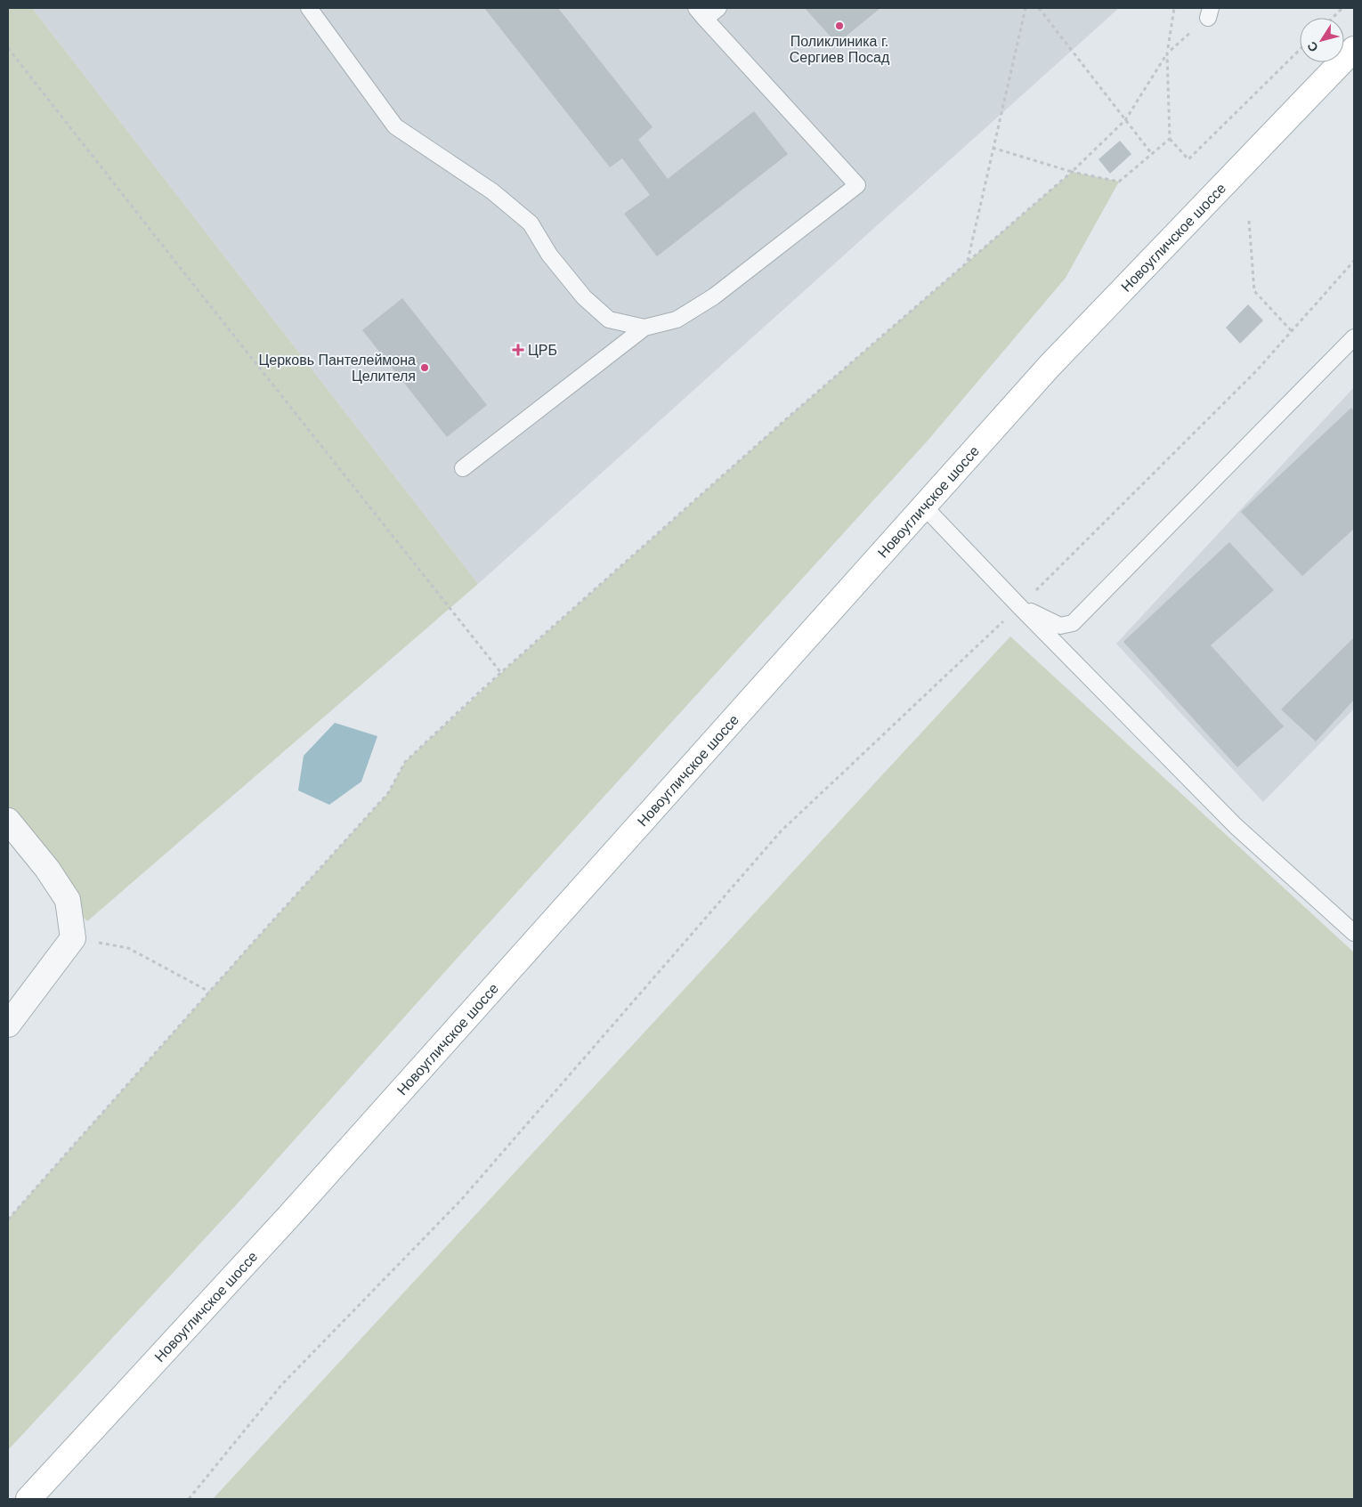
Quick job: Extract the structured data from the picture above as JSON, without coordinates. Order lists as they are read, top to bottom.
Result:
{
  "streets": {
    "main road": ["Новоугличское шоссе"]
  },
  "places": {
    "other": ["Поликлиника г. Сергиев Посад", "Церковь Пантелеймона Целителя"],
    "health": ["ЦРБ"]
  },
  "north": "bottom left"
}
